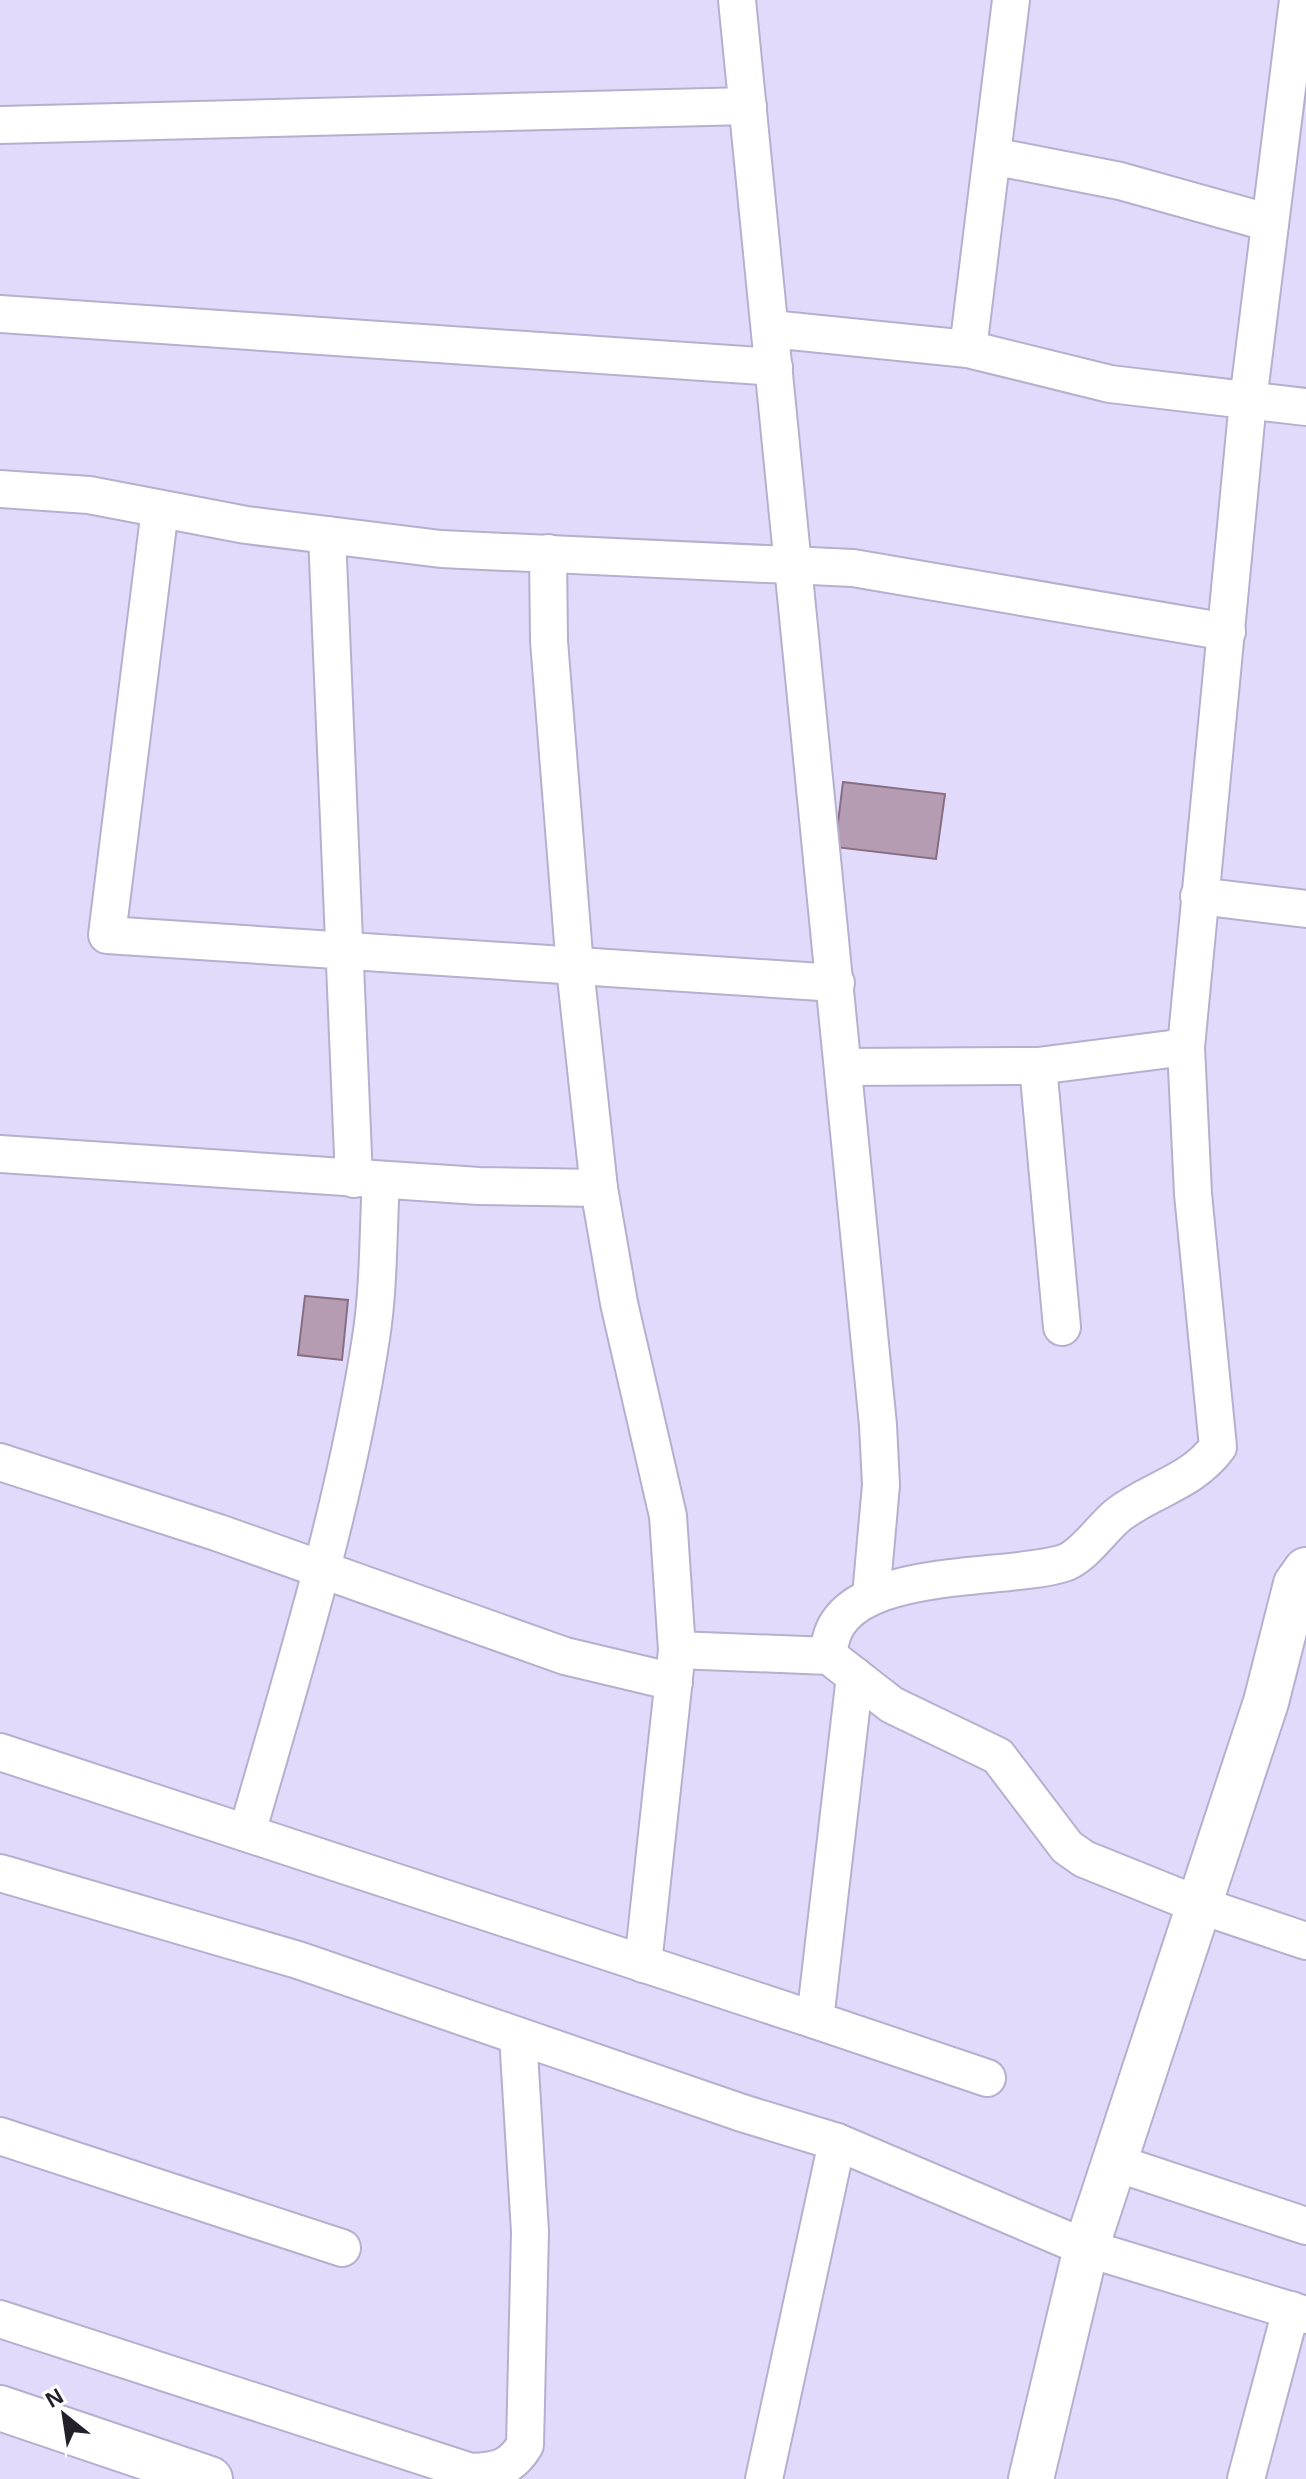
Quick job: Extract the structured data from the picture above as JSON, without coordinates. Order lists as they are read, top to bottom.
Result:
{
  "north": "top left"
}
